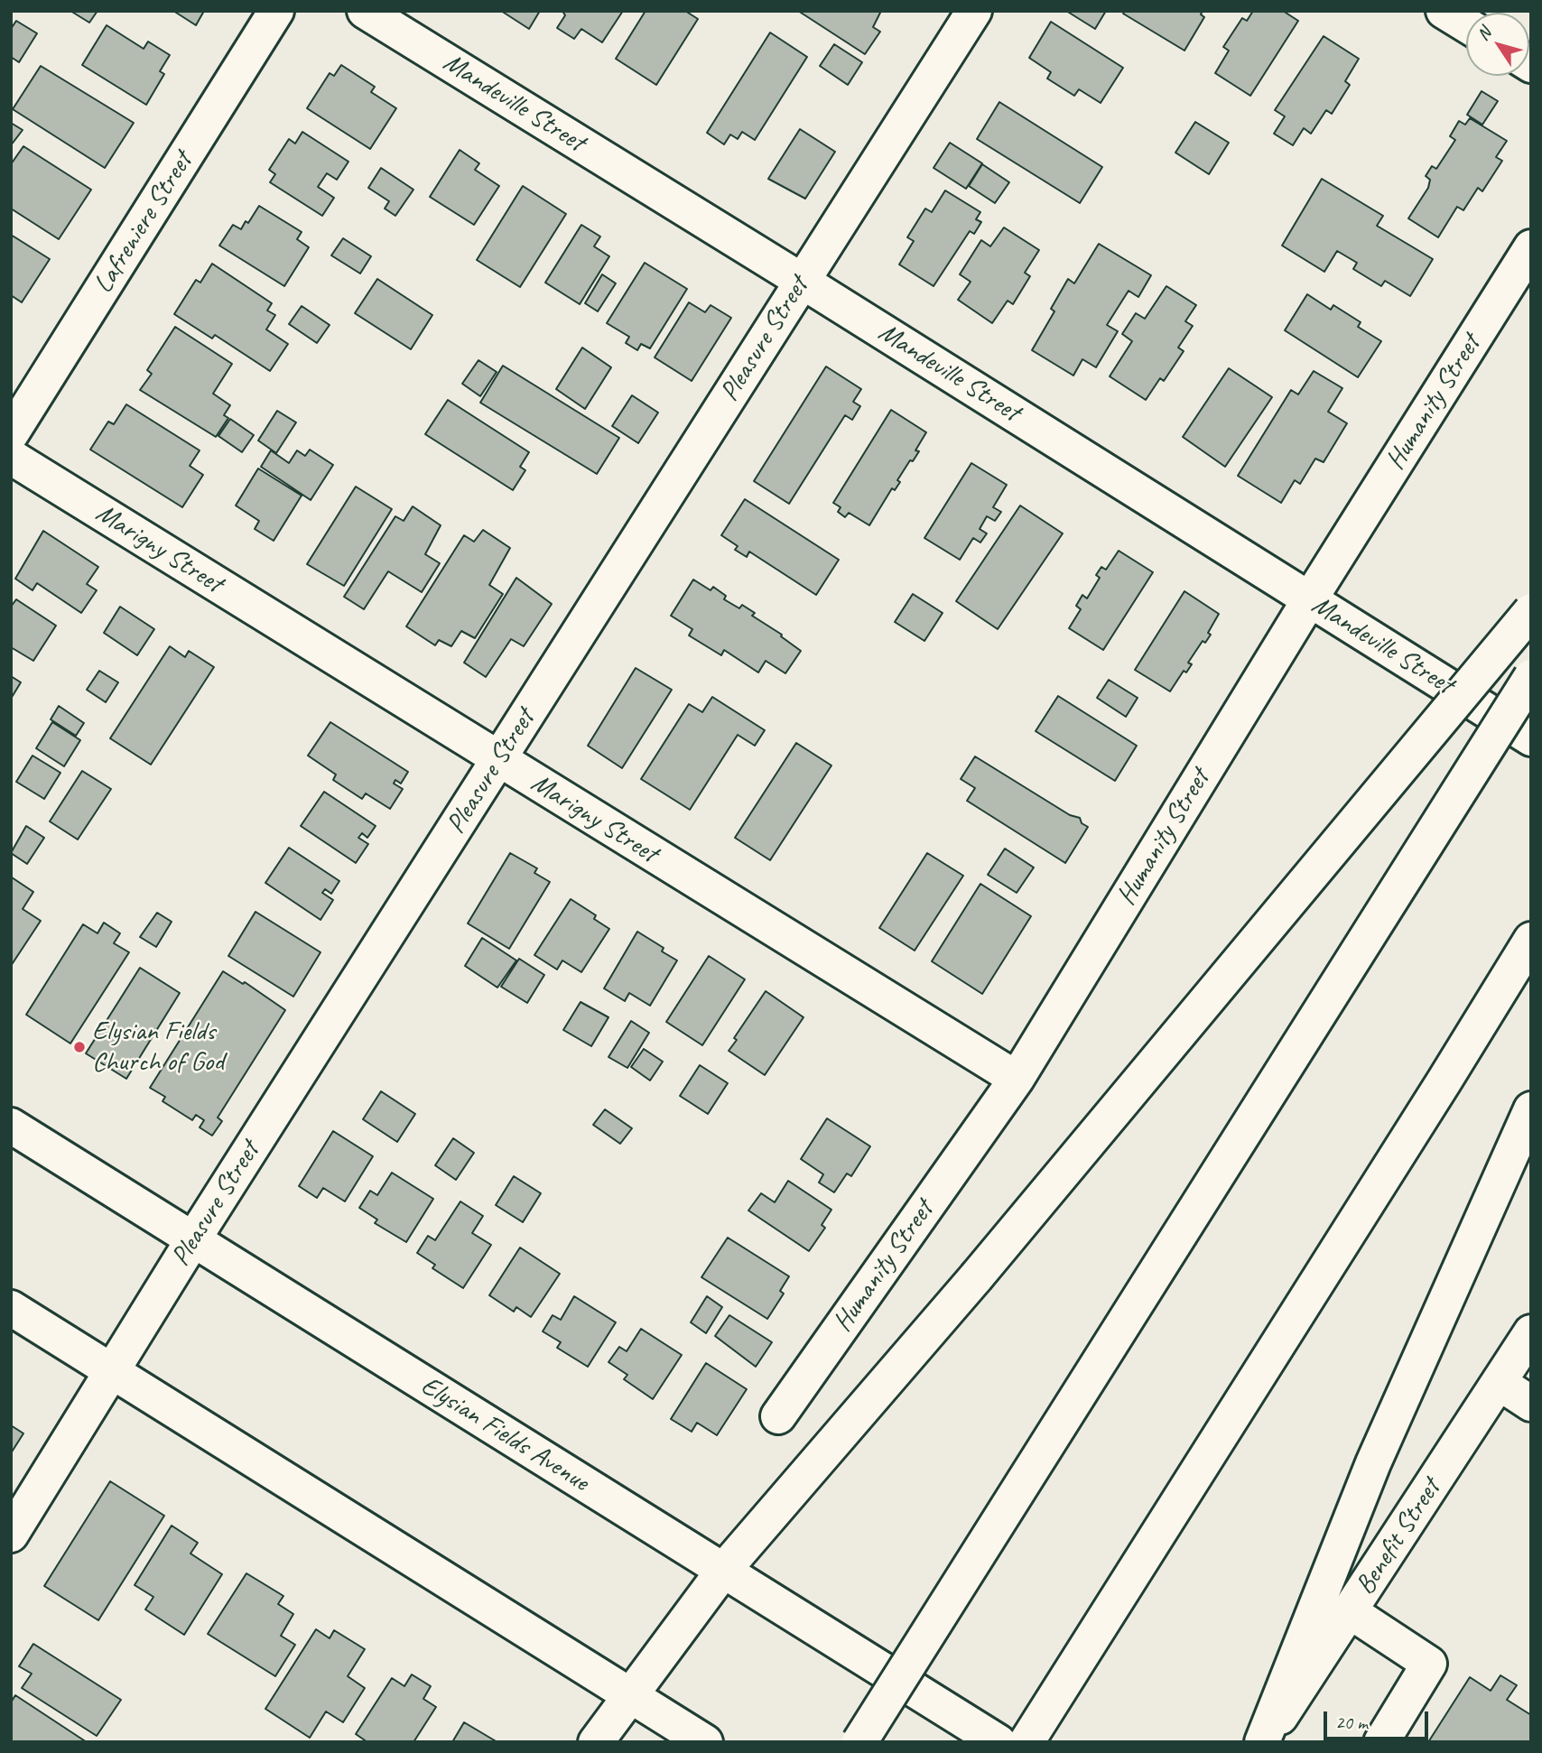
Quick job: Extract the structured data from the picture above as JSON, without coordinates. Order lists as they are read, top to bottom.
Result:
{
  "streets": {
    "main road": [
      "Mandeville Street",
      "Lafreniere Street",
      "Pleasure Street",
      "Humanity Street",
      "Marigny Street",
      "Elysian Fields Avenue",
      "Benefit Street"
    ]
  },
  "crossings": [
    ["Mandeville Street", "Pleasure Street"],
    ["Mandeville Street", "Humanity Street"],
    ["Pleasure Street", "Marigny Street"],
    ["Pleasure Street", "Elysian Fields Avenue"],
    ["Humanity Street", "Marigny Street"]
  ],
  "places": ["Elysian Fields Church of God"],
  "scale_bar": "20 m",
  "north": "top left"
}
